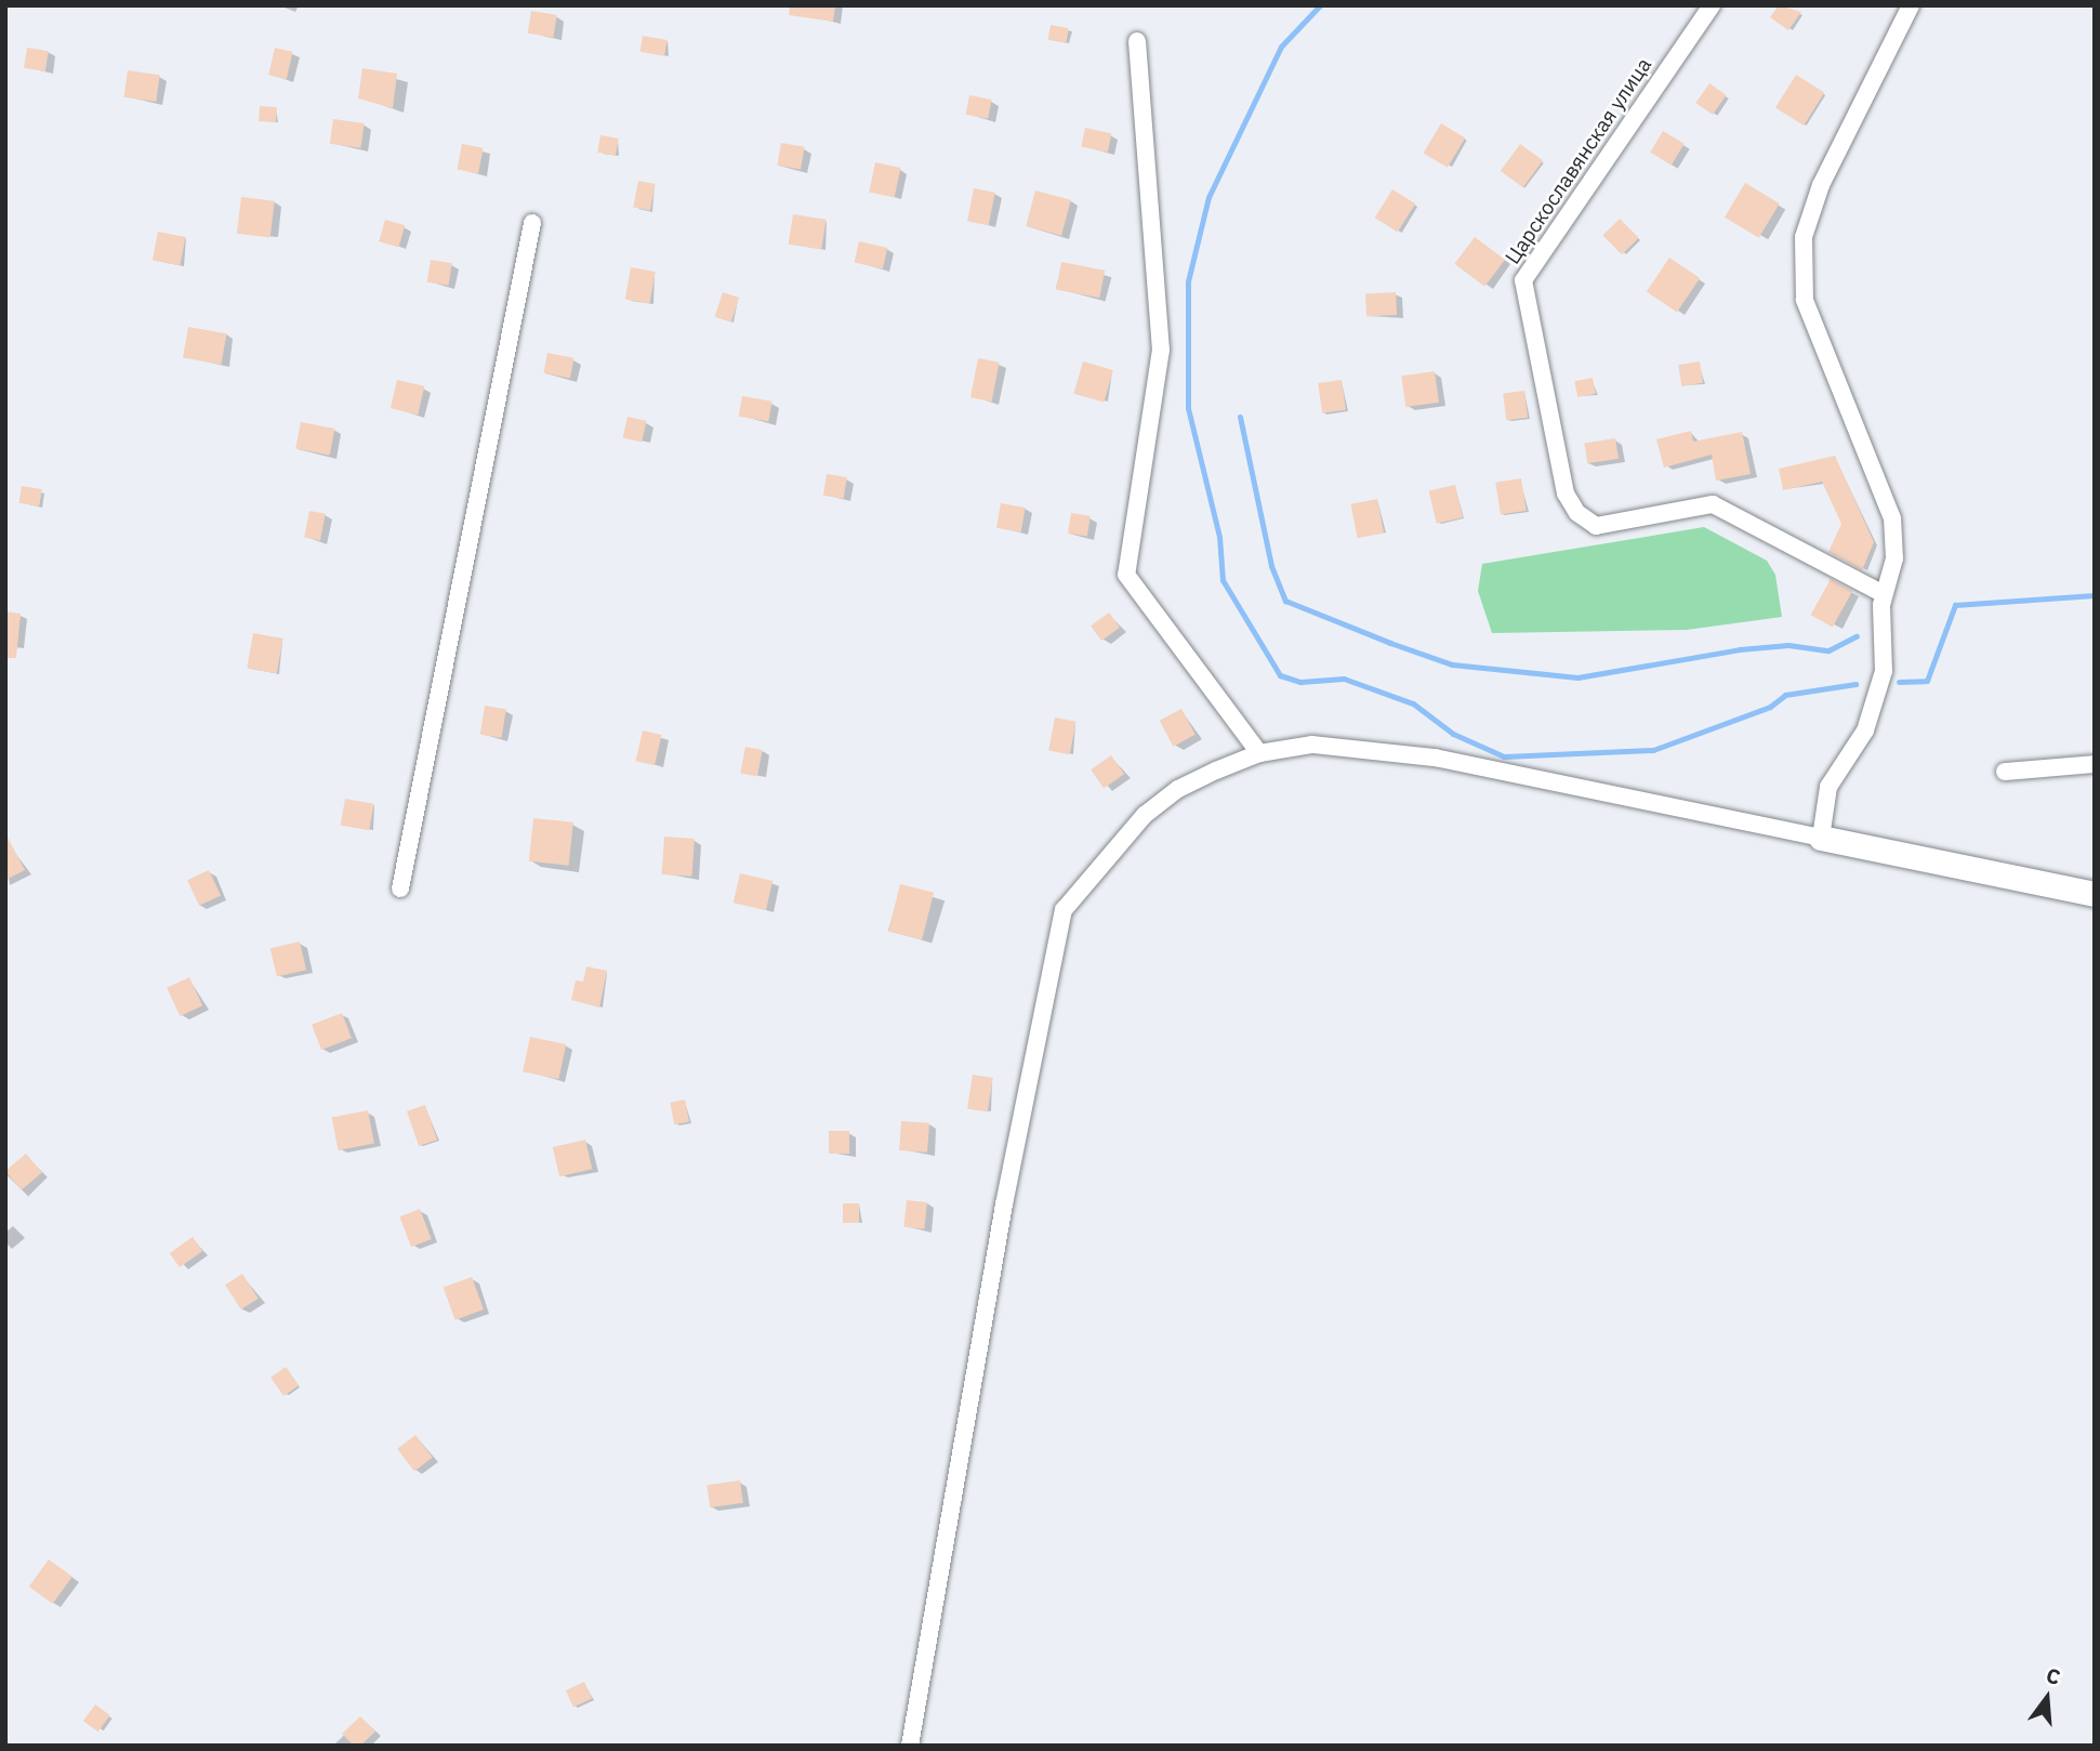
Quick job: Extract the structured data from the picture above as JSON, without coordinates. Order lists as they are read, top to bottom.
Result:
{
  "streets": {
    "street": ["Царскославянская улица"]
  },
  "north": "top"
}
